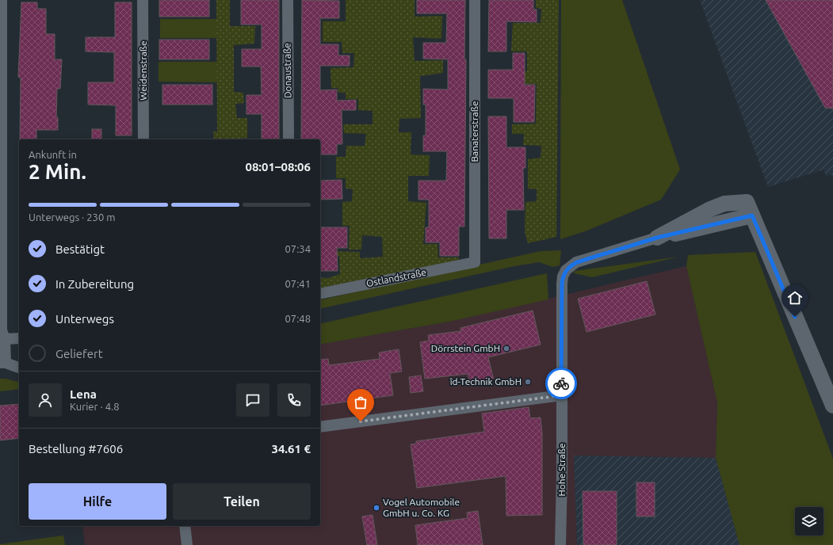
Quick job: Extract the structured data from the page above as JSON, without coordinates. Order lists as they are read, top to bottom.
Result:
{
  "streets": {
    "street": [
      "Weidenstraße",
      "Donaustraße",
      "Banaterstraße",
      "Ostlandstraße",
      "Hohe Straße"
    ]
  },
  "crossings": [
    ["Banaterstraße", "Ostlandstraße"]
  ],
  "places": ["Dörrstein GmbH", "îd-Technik GmbH", "Vogel Automobile GmbH u. Co. KG"],
  "page": {
    "heading": ["2 Min.", "Ankunft in", "08:01–08:06"],
    "panel": [
      "Lena",
      "Kurier · 4.8",
      "Bestellung #7606",
      "34.61 €"
    ],
    "bar": "Unterwegs · 230 m",
    "list": [
      ["Bestätigt", "07:34"],
      ["In Zubereitung", "07:41"],
      ["Unterwegs", "07:48"],
      "Geliefert"
    ],
    "buttons": ["Hilfe", "Teilen"]
  }
}
